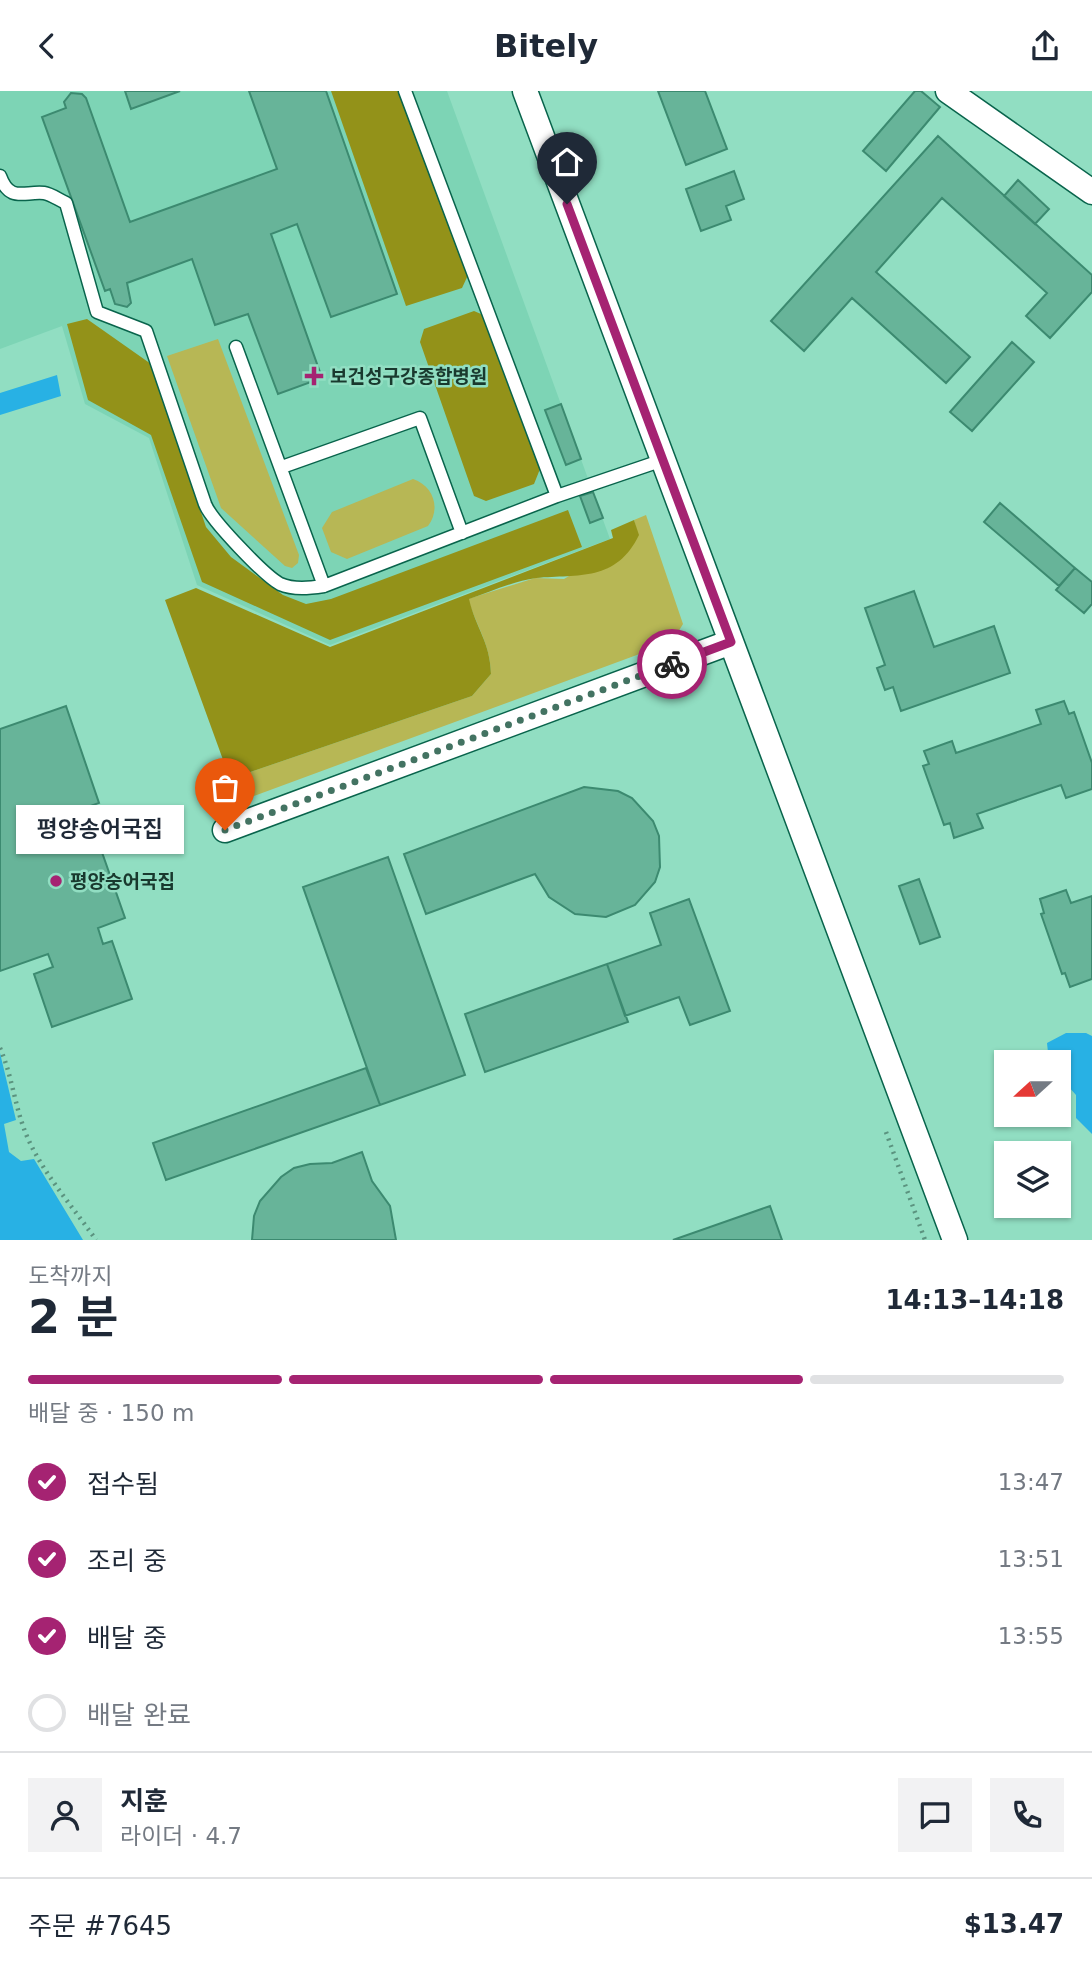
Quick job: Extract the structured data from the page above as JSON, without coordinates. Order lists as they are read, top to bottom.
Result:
{
  "places": {
    "health": ["보건성구강종합병원"],
    "other": ["평양송어국집", "평양숭어국집"]
  },
  "north": "left",
  "page": {
    "header": "Bitely",
    "bubble": "평양송어국집",
    "heading": ["2 분", "도착까지", "14:13–14:18"],
    "panel": [
      "지훈",
      "라이더 · 4.7",
      "주문 #7645",
      "$13.47"
    ],
    "bar": "배달 중 · 150 m",
    "list": [
      ["접수됨", "13:47"],
      ["조리 중", "13:51"],
      ["배달 중", "13:55"],
      "배달 완료"
    ]
  }
}
